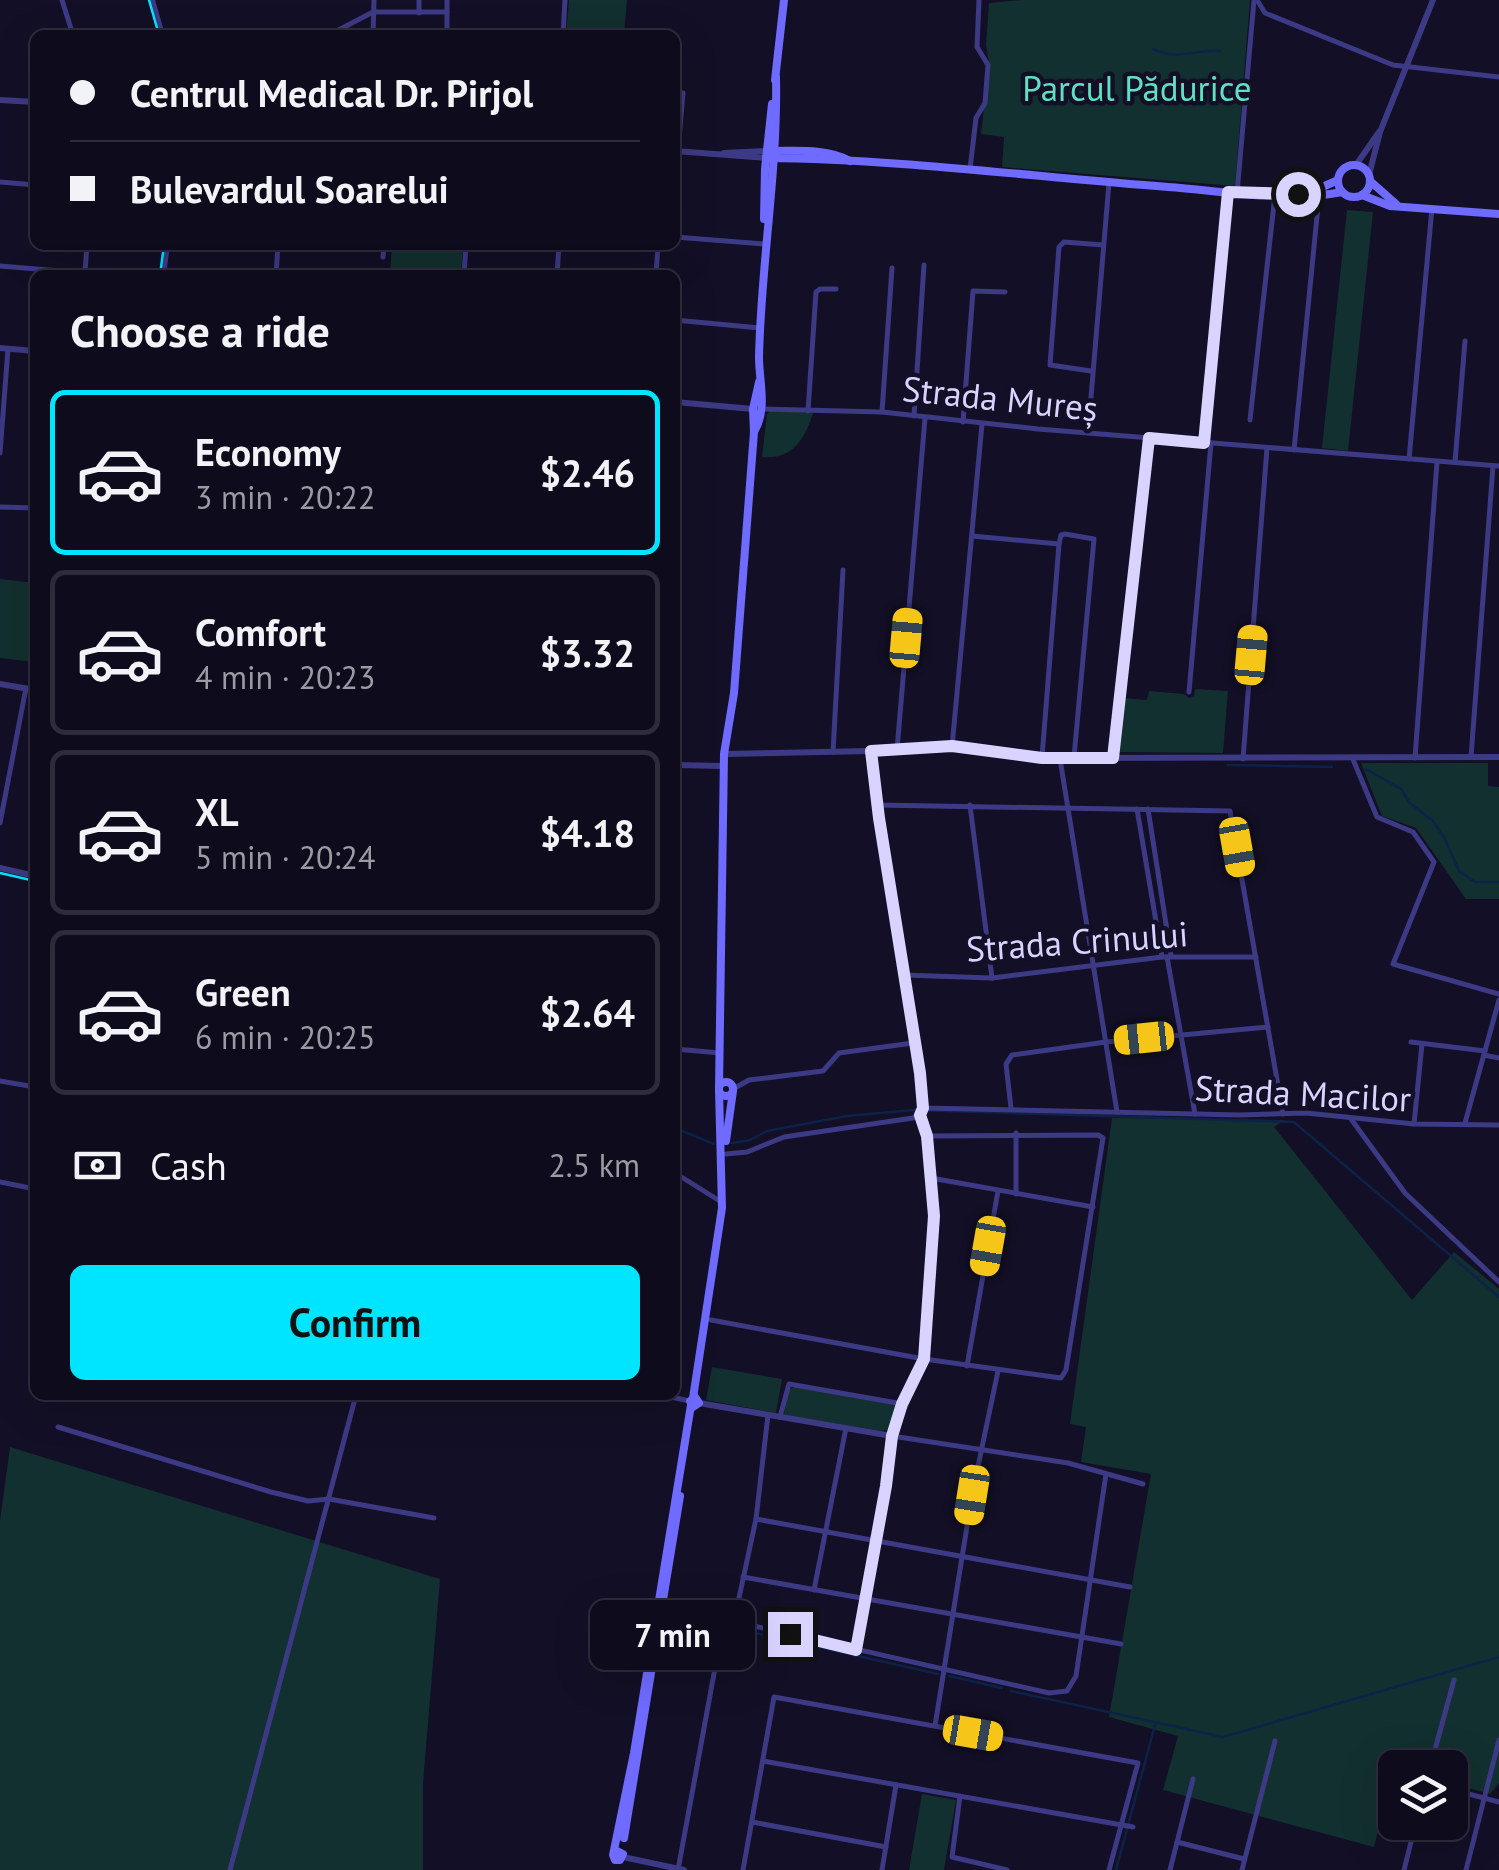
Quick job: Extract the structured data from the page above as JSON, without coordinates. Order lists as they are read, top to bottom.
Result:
{
  "streets": {
    "street": ["Strada Mureș", "Strada Crinului", "Strada Macilor"]
  },
  "parks": ["Parcul Pădurice"],
  "page": {
    "banner": ["Centrul Medical Dr. Pirjol", "Bulevardul Soarelui"],
    "heading": "Choose a ride",
    "list": [
      {
        "name": "Economy",
        "note": "3 min · 20:22",
        "value": "$2.46"
      },
      {
        "name": "Comfort",
        "note": "4 min · 20:23",
        "value": "$3.32"
      },
      {
        "name": "XL",
        "note": "5 min · 20:24",
        "value": "$4.18"
      },
      {
        "name": "Green",
        "note": "6 min · 20:25",
        "value": "$2.64"
      }
    ],
    "pay": ["Cash", "2.5 km"],
    "buttons": "Confirm",
    "bubble": "7 min"
  }
}
